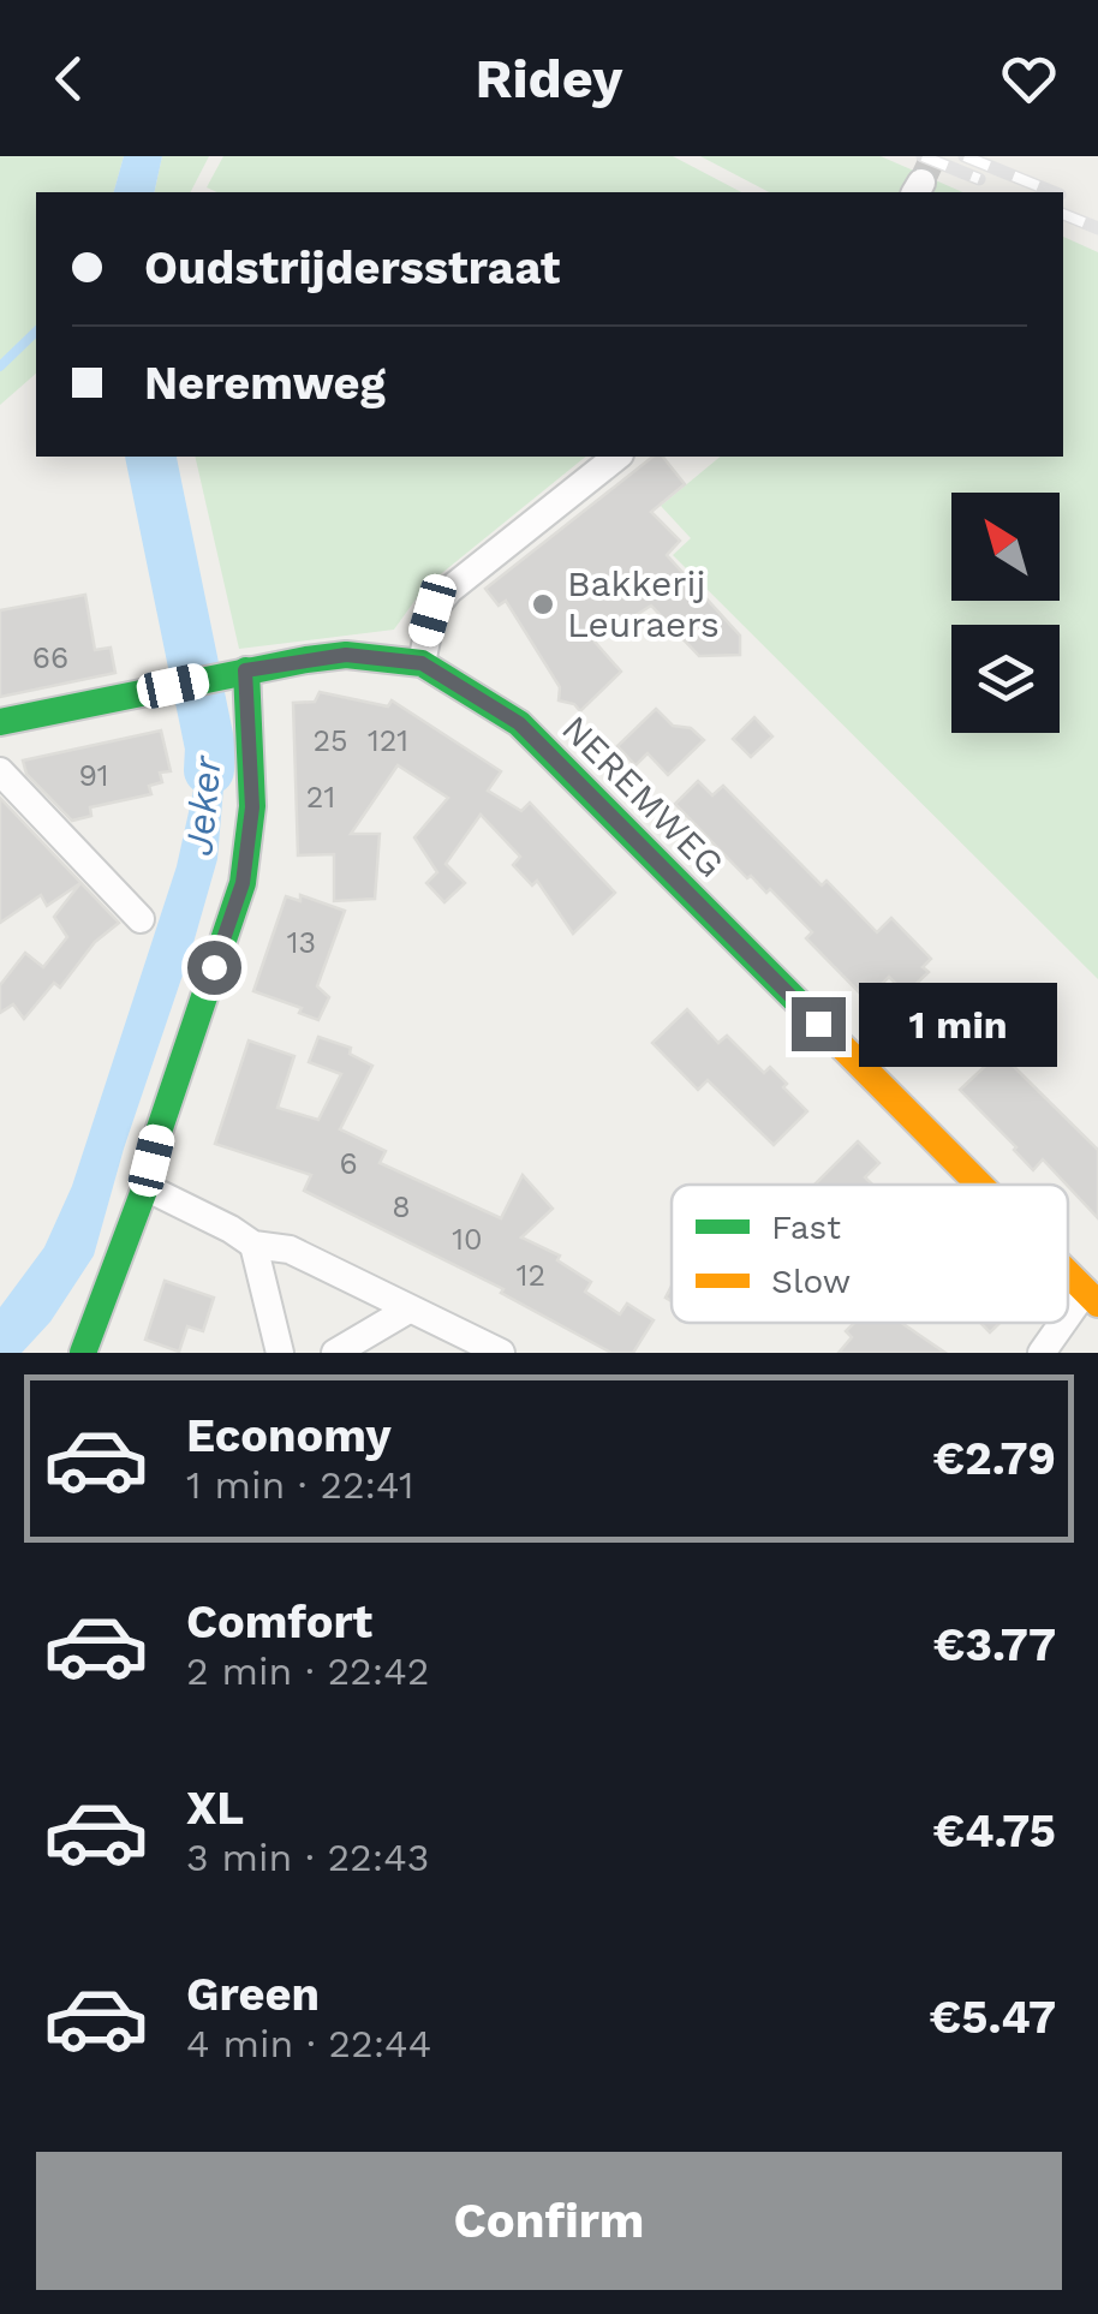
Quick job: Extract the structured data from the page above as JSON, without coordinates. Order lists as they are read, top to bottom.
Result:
{
  "streets": {
    "street": ["NEREMWEG"]
  },
  "water": ["Jeker"],
  "places": ["Bakkerij Leuraers"],
  "house_numbers": [
    "66",
    "25",
    "121",
    "91",
    "21",
    "13",
    "6",
    "8",
    "10",
    "12"
  ],
  "legend": ["Fast", "Slow"],
  "north": "top left",
  "page": {
    "header": "Ridey",
    "banner": ["Oudstrijdersstraat", "Neremweg"],
    "bubble": "1 min",
    "list": [
      {
        "name": "Economy",
        "note": "1 min · 22:41",
        "value": "€2.79"
      },
      {
        "name": "Comfort",
        "note": "2 min · 22:42",
        "value": "€3.77"
      },
      {
        "name": "XL",
        "note": "3 min · 22:43",
        "value": "€4.75"
      },
      {
        "name": "Green",
        "note": "4 min · 22:44",
        "value": "€5.47"
      }
    ],
    "buttons": "Confirm"
  }
}
